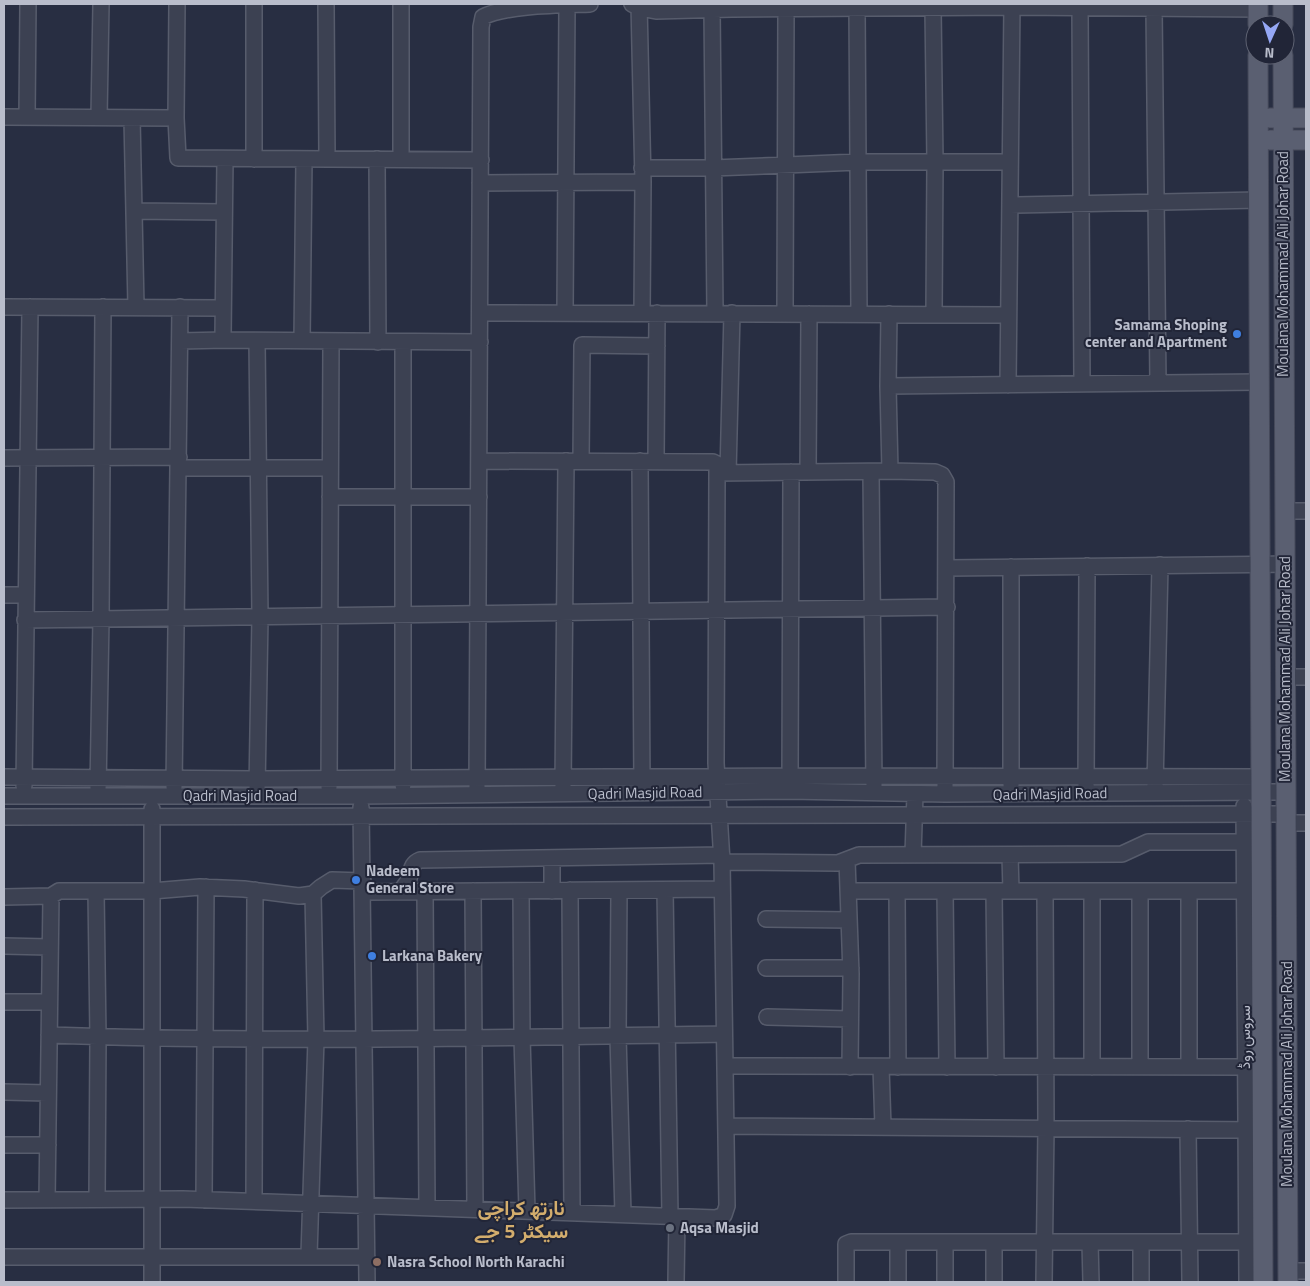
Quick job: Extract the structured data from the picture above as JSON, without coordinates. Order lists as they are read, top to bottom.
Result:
{
  "streets": {
    "main road": ["Moulana Mohammad Ali Johar Road"],
    "street": ["Qadri Masjid Road", "سروس روڈ"]
  },
  "crossings": [
    ["Moulana Mohammad Ali Johar Road", "Qadri Masjid Road"],
    ["Moulana Mohammad Ali Johar Road", "سروس روڈ"],
    ["Qadri Masjid Road", "سروس روڈ"]
  ],
  "districts": ["نارتھ کراچی سیکٹر 5 جے"],
  "places": [
    "Samama Shoping center and Apartment",
    "Nadeem General Store",
    "Larkana Bakery",
    "Aqsa Masjid",
    "Nasra School North Karachi"
  ],
  "north": "bottom"
}
